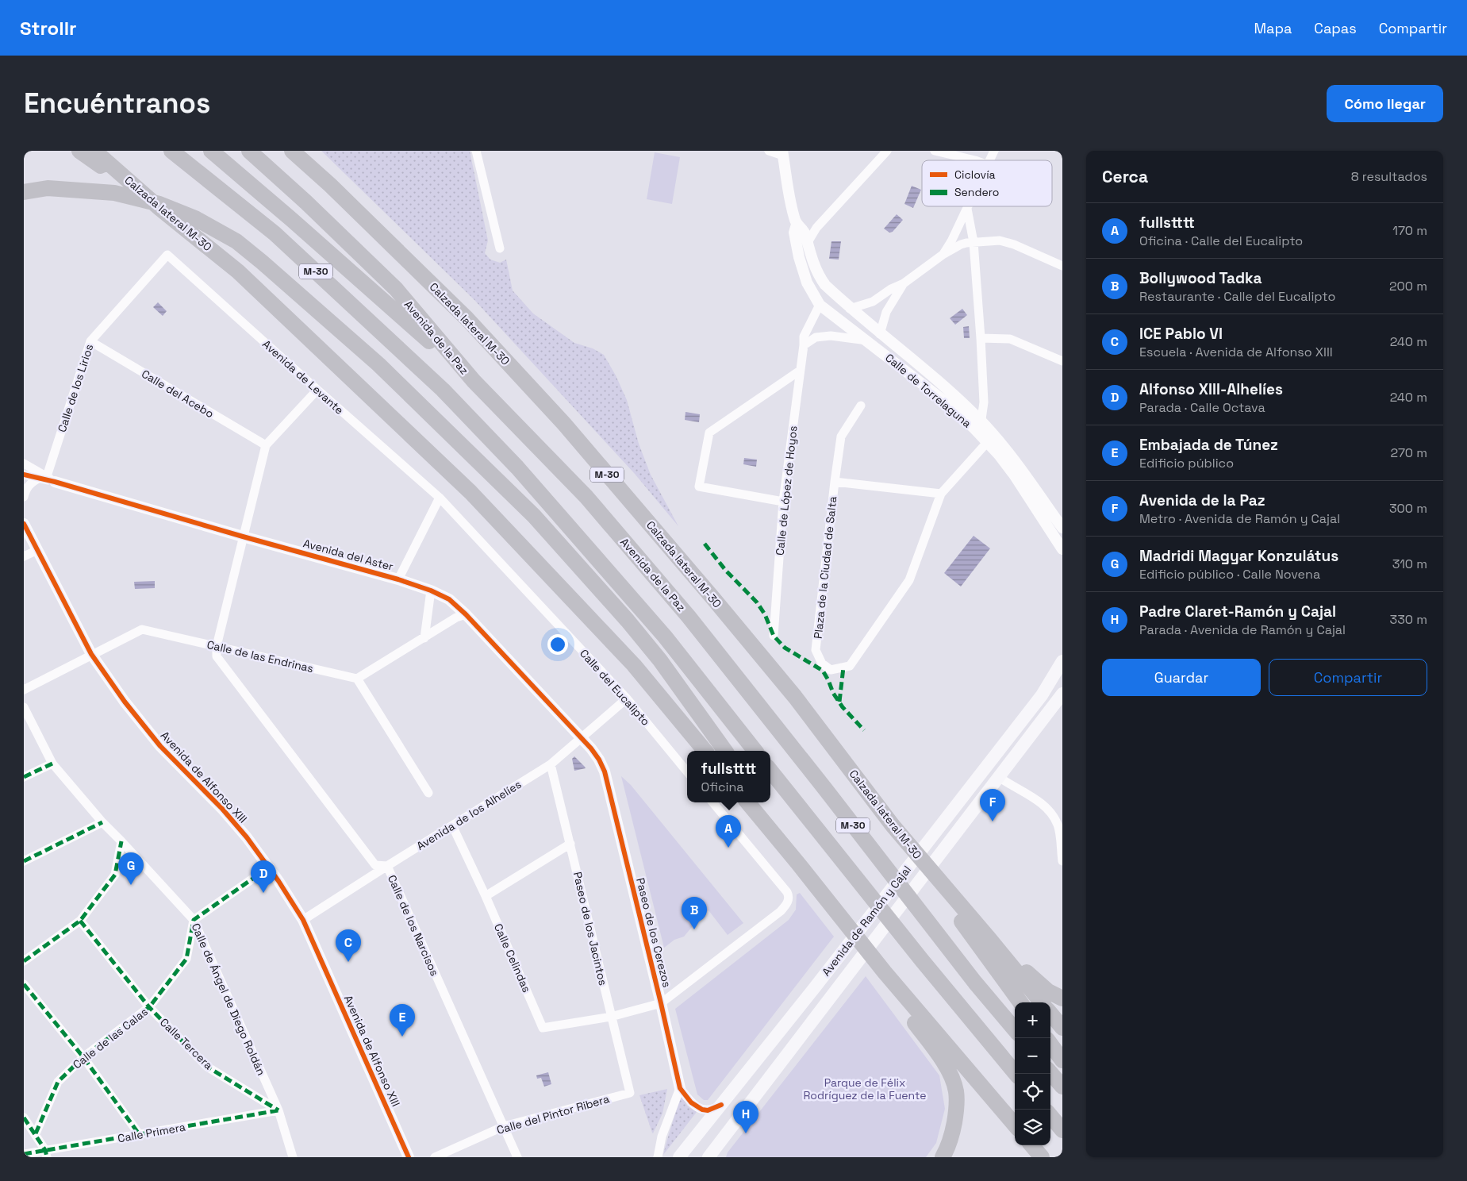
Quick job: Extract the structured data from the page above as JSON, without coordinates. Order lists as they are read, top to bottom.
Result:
{
  "streets": {
    "highway": ["Calzada lateral M-30", "M-30", "Avenida de la Paz"],
    "main road": ["Avenida de Ramón y Cajal"],
    "street": [
      "Avenida de Levante",
      "Calle de los Lirios",
      "Calle de Torrelaguna",
      "Calle del Acebo",
      "Calle de López de Hoyos",
      "Avenida del Aster",
      "Plaza de la Ciudad de Salta",
      "Calle de las Endrinas",
      "Calle del Eucalipto",
      "Avenida de Alfonso XIII",
      "Avenida de los Alhelíes",
      "Calle de los Narcisos",
      "Paseo de los Jacintos",
      "Paseo de los Cerezos",
      "Calle Celindas",
      "Calle de Ángel de Diego Roldán",
      "Calle de las Calas",
      "Calle Tercera",
      "Calle del Pintor Ribera",
      "Calle Primera"
    ]
  },
  "crossings": [
    ["Calzada lateral M-30", "M-30"],
    ["Avenida de Levante", "Calle de los Lirios"],
    ["Avenida de Levante", "Calle del Eucalipto"],
    ["Calle de los Lirios", "Calle del Acebo"],
    ["Calle de los Lirios", "Avenida del Aster"],
    ["Calle de Torrelaguna", "Calle de López de Hoyos"],
    ["Calle de Torrelaguna", "Plaza de la Ciudad de Salta"],
    ["Avenida del Aster", "Avenida de los Alhelíes"],
    ["Avenida del Aster", "Paseo de los Cerezos"],
    ["Calle de las Endrinas", "Avenida de Alfonso XIII"],
    ["Calle de las Endrinas", "Calle de los Narcisos"],
    ["Calle del Eucalipto", "Avenida de los Alhelíes"],
    ["Avenida de Alfonso XIII", "Avenida de los Alhelíes"],
    ["Avenida de los Alhelíes", "Calle de los Narcisos"],
    ["Avenida de los Alhelíes", "Paseo de los Jacintos"],
    ["Avenida de los Alhelíes", "Paseo de los Cerezos"],
    ["Avenida de los Alhelíes", "Calle Celindas"],
    ["Avenida de Ramón y Cajal", "Paseo de los Cerezos"],
    ["Calle de los Narcisos", "Calle del Pintor Ribera"],
    ["Paseo de los Jacintos", "Calle Celindas"],
    ["Paseo de los Jacintos", "Calle del Pintor Ribera"],
    ["Calle de Ángel de Diego Roldán", "Calle de las Calas"],
    ["Calle de Ángel de Diego Roldán", "Calle Tercera"],
    ["Calle de Ángel de Diego Roldán", "Calle Primera"],
    ["Calle de las Calas", "Calle Tercera"],
    ["Calle Tercera", "Calle Primera"]
  ],
  "parks": ["Parque de Félix Rodríguez de la Fuente"],
  "legend": ["Ciclovía", "Sendero"],
  "page": {
    "header": "Strollr",
    "nav": ["Mapa", "Capas", "Compartir"],
    "buttons": [
      "Cómo llegar",
      ["Guardar", "Compartir"]
    ],
    "title": "Encuéntranos",
    "heading": ["Cerca", "8 resultados"],
    "list": [
      {
        "mark": "A",
        "name": "fullstttt",
        "note": "Oficina · Calle del Eucalipto",
        "value": "170 m"
      },
      {
        "mark": "B",
        "name": "Bollywood Tadka",
        "note": "Restaurante · Calle del Eucalipto",
        "value": "200 m"
      },
      {
        "mark": "C",
        "name": "ICE Pablo VI",
        "note": "Escuela · Avenida de Alfonso XIII",
        "value": "240 m"
      },
      {
        "mark": "D",
        "name": "Alfonso XIII-Alhelíes",
        "note": "Parada · Calle Octava",
        "value": "240 m"
      },
      {
        "mark": "E",
        "name": "Embajada de Túnez",
        "note": "Edificio público",
        "value": "270 m"
      },
      {
        "mark": "F",
        "name": "Avenida de la Paz",
        "note": "Metro · Avenida de Ramón y Cajal",
        "value": "300 m"
      },
      {
        "mark": "G",
        "name": "Madridi Magyar Konzulátus",
        "note": "Edificio público · Calle Novena",
        "value": "310 m"
      },
      {
        "mark": "H",
        "name": "Padre Claret-Ramón y Cajal",
        "note": "Parada · Avenida de Ramón y Cajal",
        "value": "330 m"
      }
    ],
    "popup": ["fullstttt", "Oficina"],
    "pins": [
      "F",
      "A",
      "G",
      "D",
      "B",
      "C",
      "E",
      "H"
    ],
    "map_buttons": ["+", "−"]
  }
}
